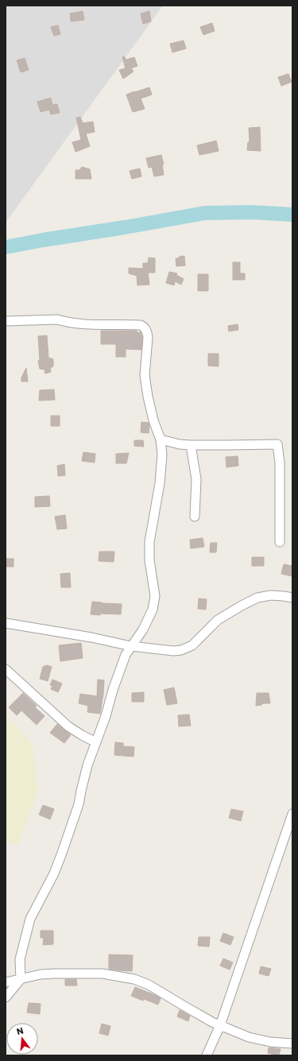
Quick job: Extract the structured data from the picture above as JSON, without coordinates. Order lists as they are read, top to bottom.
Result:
{
  "north": "top"
}
